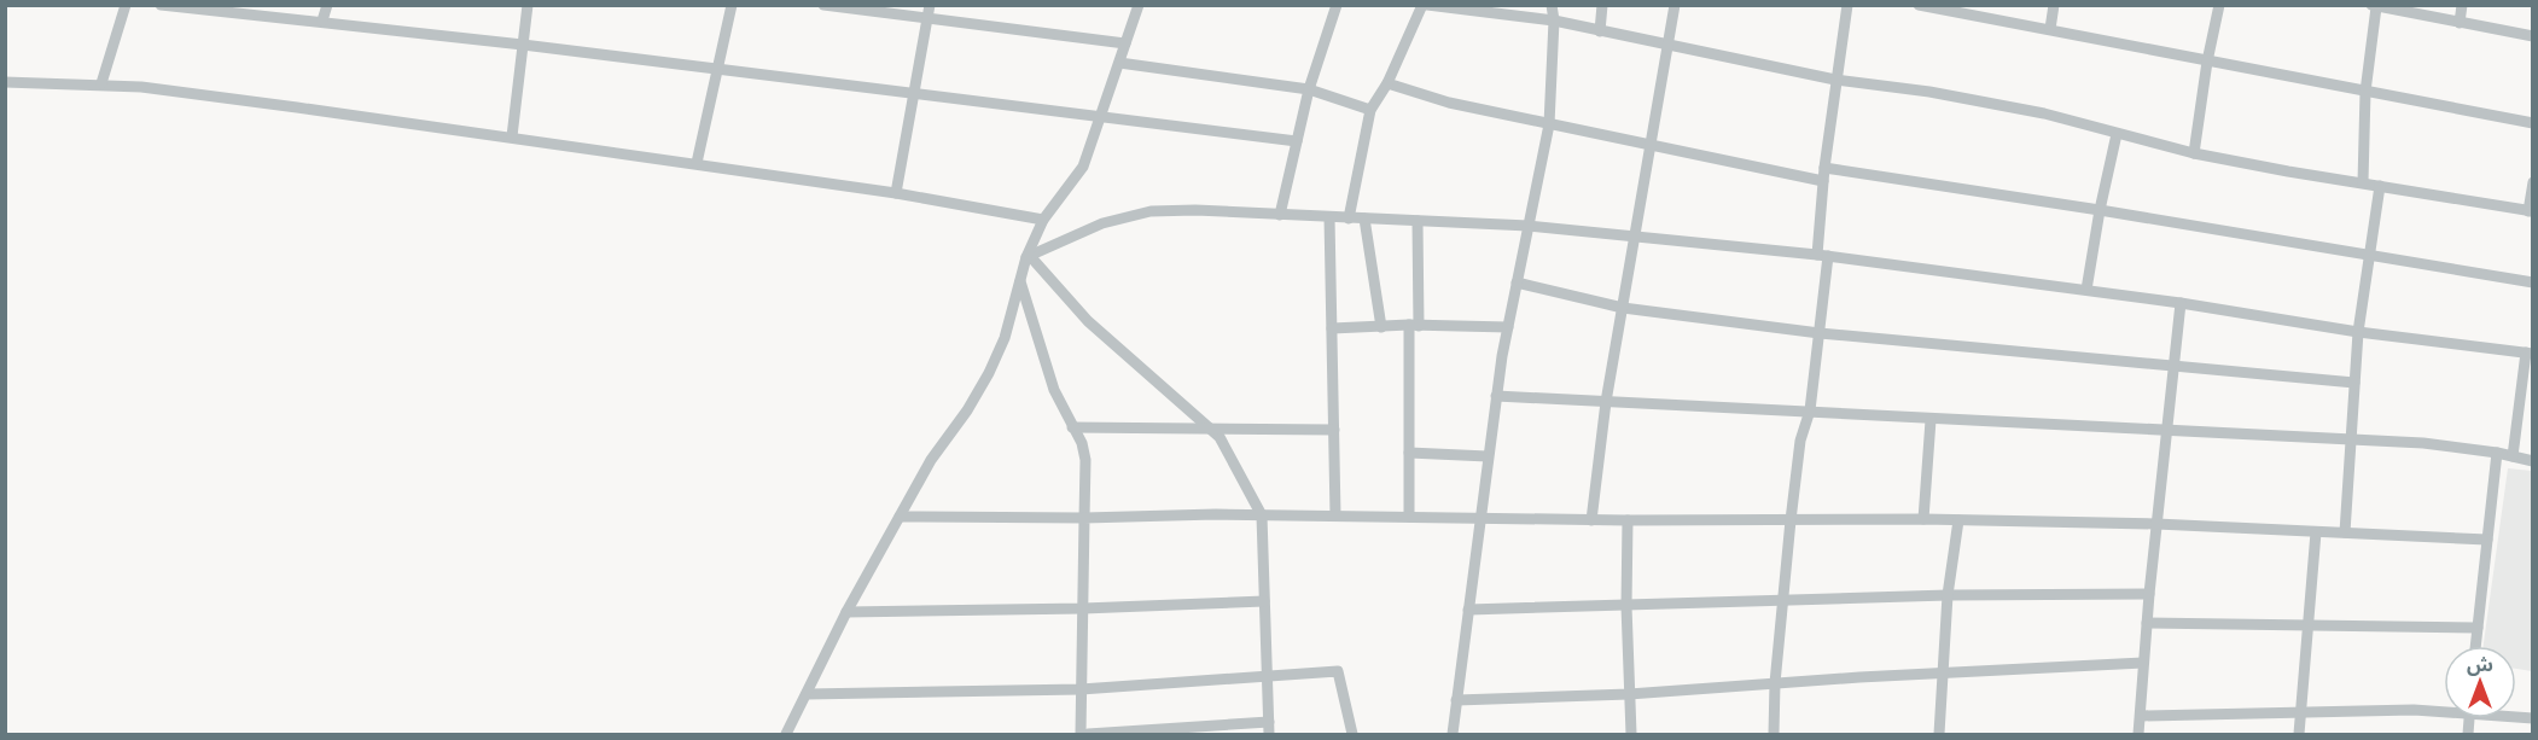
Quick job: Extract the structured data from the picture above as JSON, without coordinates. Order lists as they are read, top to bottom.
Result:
{
  "north": "top"
}
